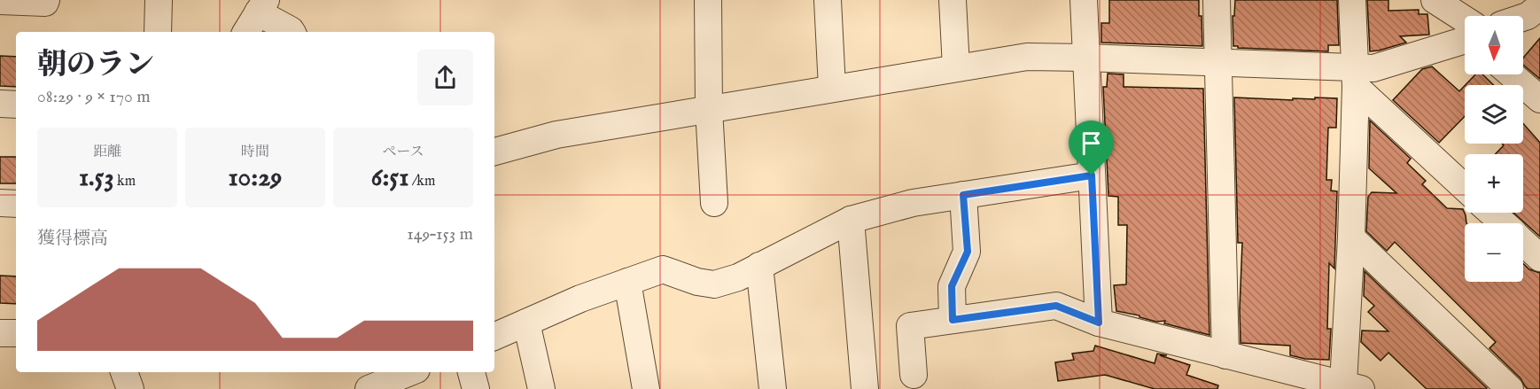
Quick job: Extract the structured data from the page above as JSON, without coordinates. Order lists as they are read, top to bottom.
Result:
{
  "north": "bottom",
  "page": {
    "map_buttons": ["+", "−"],
    "heading": ["朝のラン", "08:29 · 9 × 170 m"],
    "stats": [
      ["距離", "1.53 km"],
      ["時間", "10:29"],
      ["ペース", "6:51 /km"]
    ],
    "chart": ["獲得標高", "149–153 m"]
  }
}
